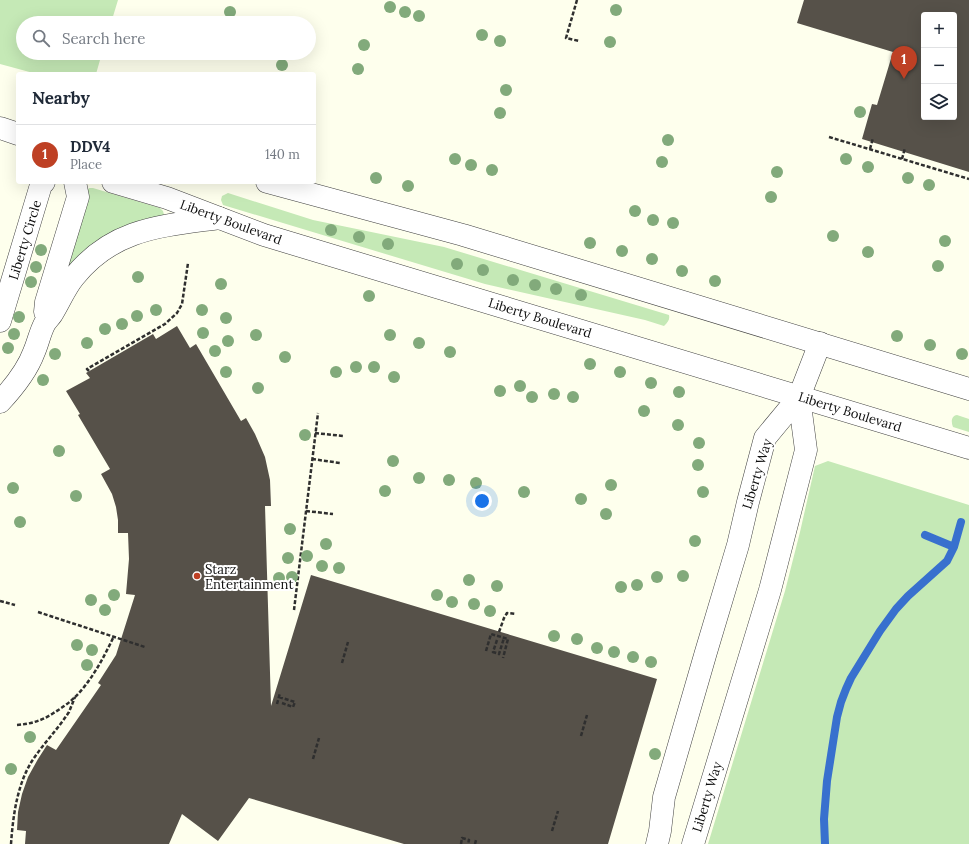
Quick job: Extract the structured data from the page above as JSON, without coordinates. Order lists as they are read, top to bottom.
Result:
{
  "streets": {
    "street": ["Liberty Boulevard", "Liberty Circle", "Liberty Way"]
  },
  "crossings": [
    ["Liberty Boulevard", "Liberty Way"]
  ],
  "places": ["Starz Entertainment"],
  "page": {
    "map_buttons": ["+", "−"],
    "search": "Search here",
    "pins": "1",
    "heading": "Nearby",
    "list": [
      {
        "mark": "1",
        "name": "DDV4",
        "note": "Place",
        "value": "140 m"
      }
    ]
  }
}
